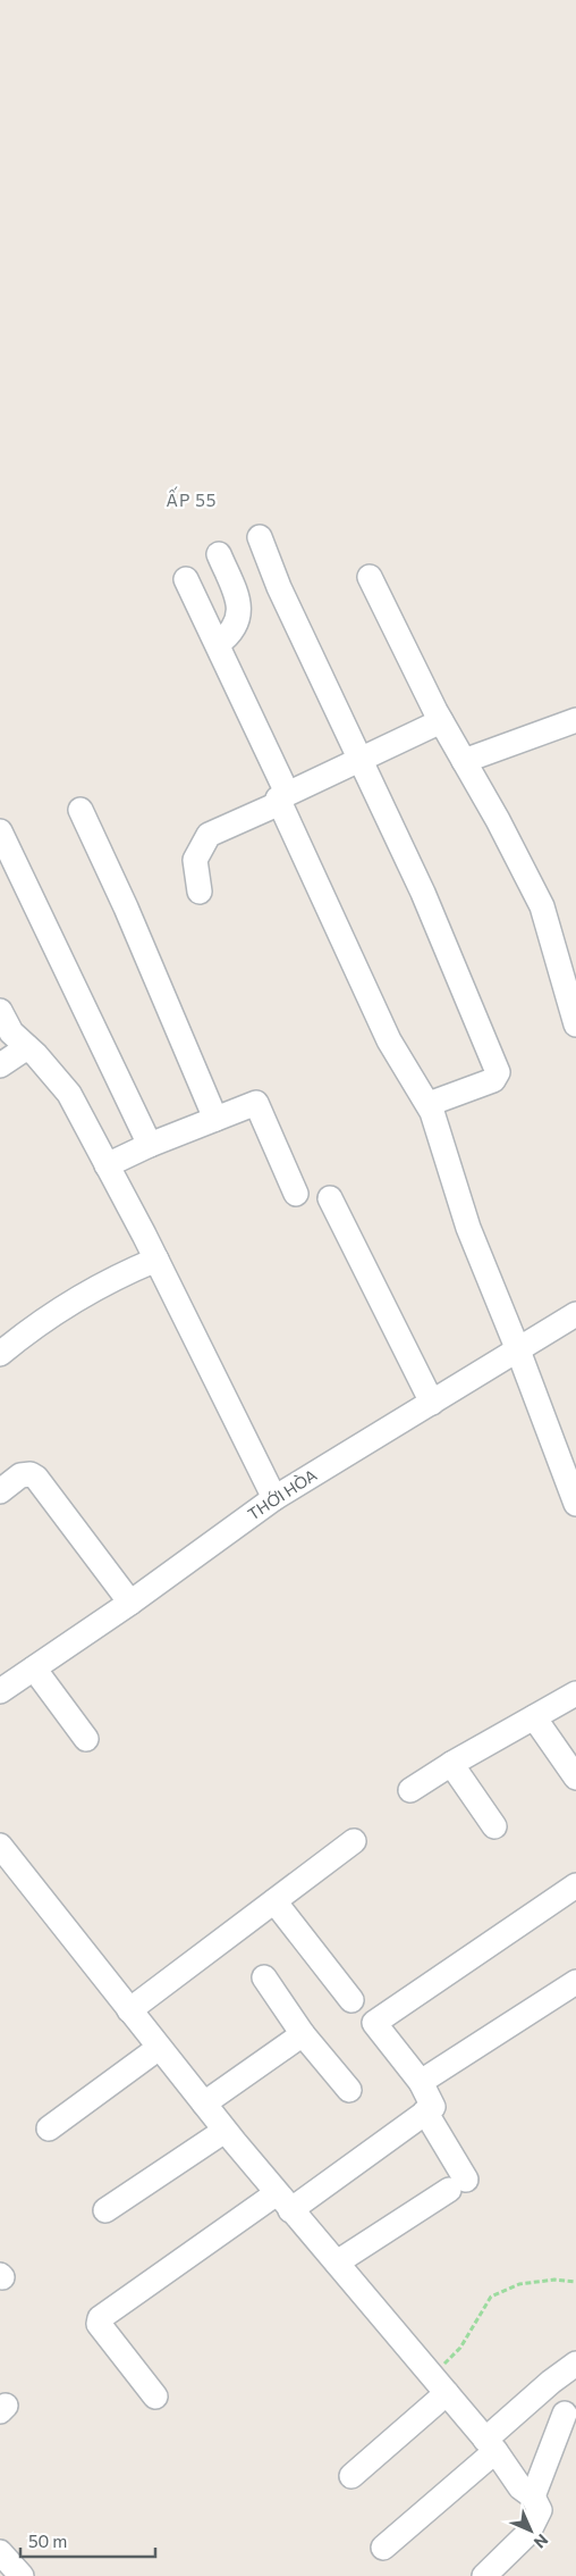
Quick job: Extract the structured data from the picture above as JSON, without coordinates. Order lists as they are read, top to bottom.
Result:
{
  "streets": {
    "street": ["THỚI HÒA"]
  },
  "districts": ["ẤP 55"],
  "scale_bar": "50 m",
  "north": "bottom right"
}
